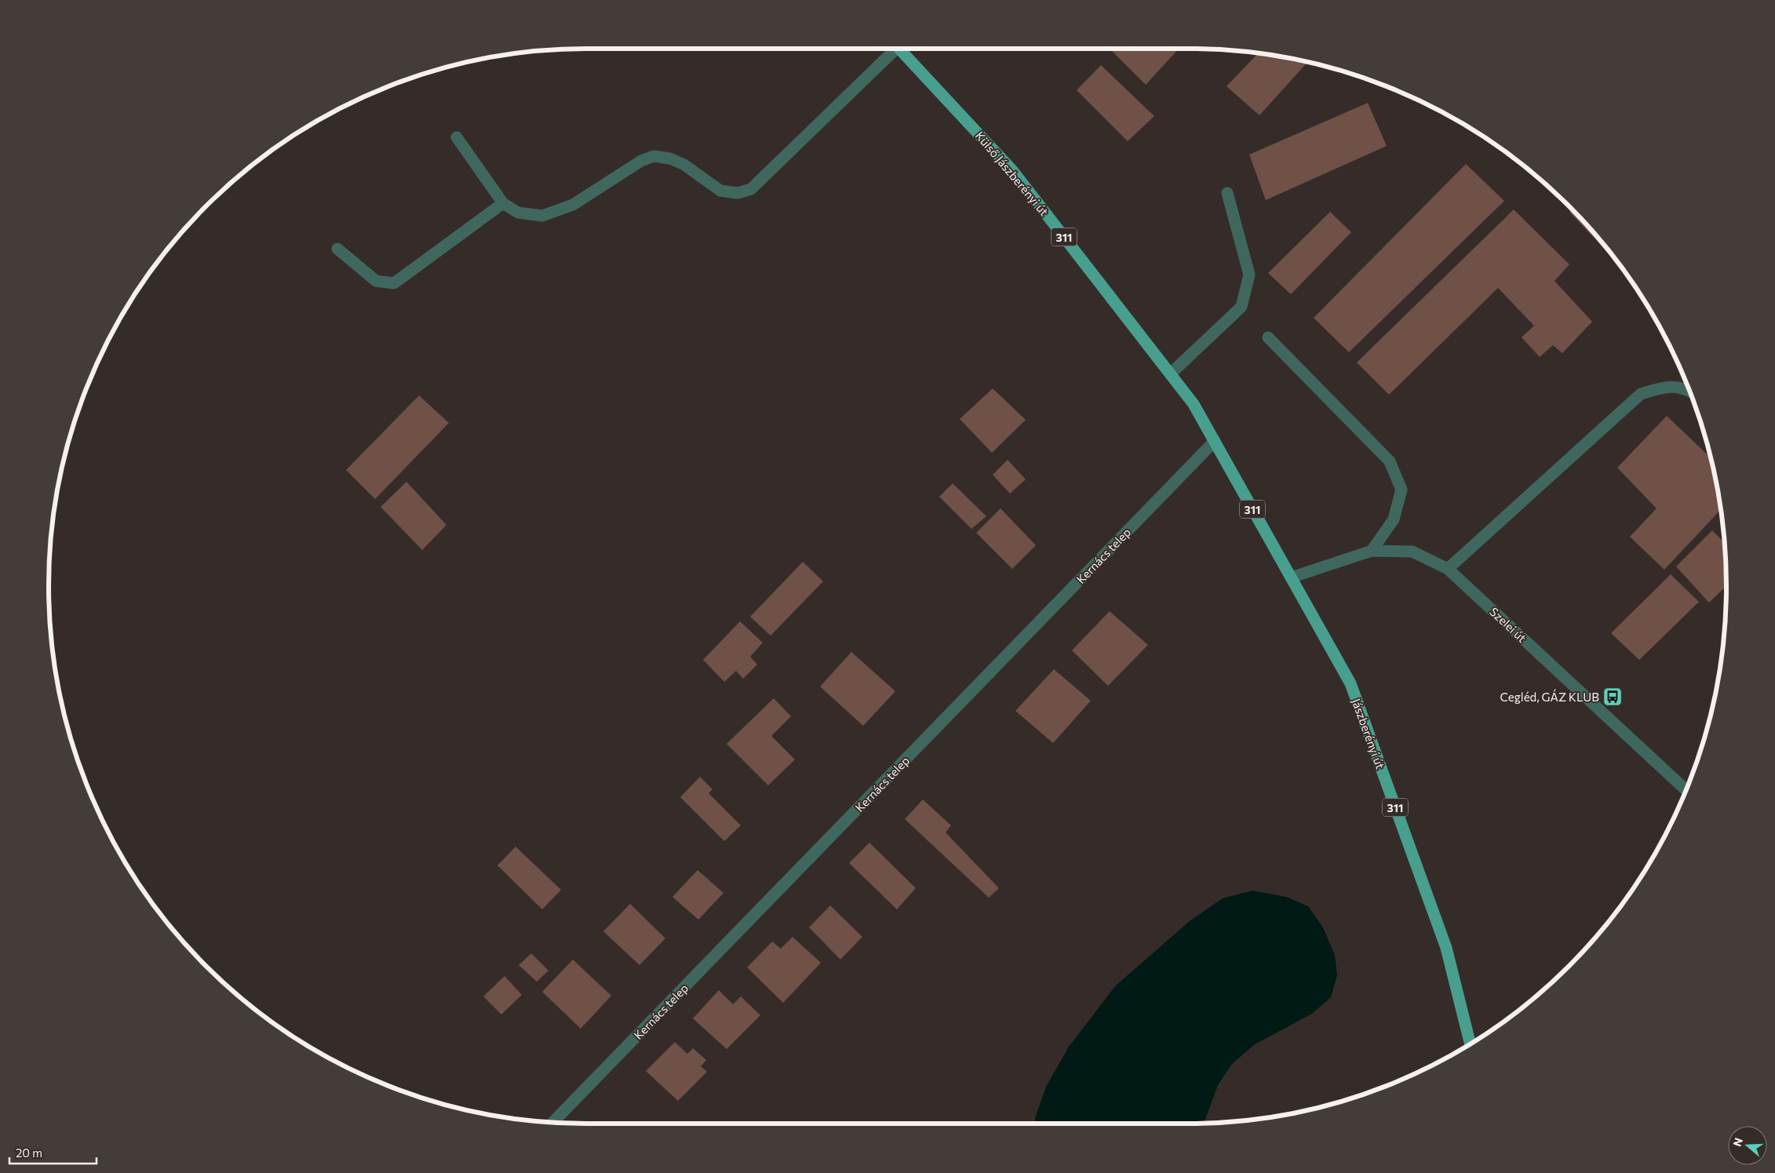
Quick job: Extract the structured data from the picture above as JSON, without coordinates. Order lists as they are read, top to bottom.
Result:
{
  "streets": {
    "main road": ["Külső Jászberényi út", "311", "Jászberényi út"],
    "street": ["Kernács telep", "Szelei út"]
  },
  "crossings": [
    ["Külső Jászberényi út", "Kernács telep"],
    ["Külső Jászberényi út", "Jászberényi út"],
    ["Kernács telep", "Jászberényi út"],
    ["Szelei út", "Jászberényi út"]
  ],
  "places": {
    "bus stop": ["Cegléd, GÁZ KLUB"]
  },
  "scale_bar": "20 m",
  "north": "left"
}
